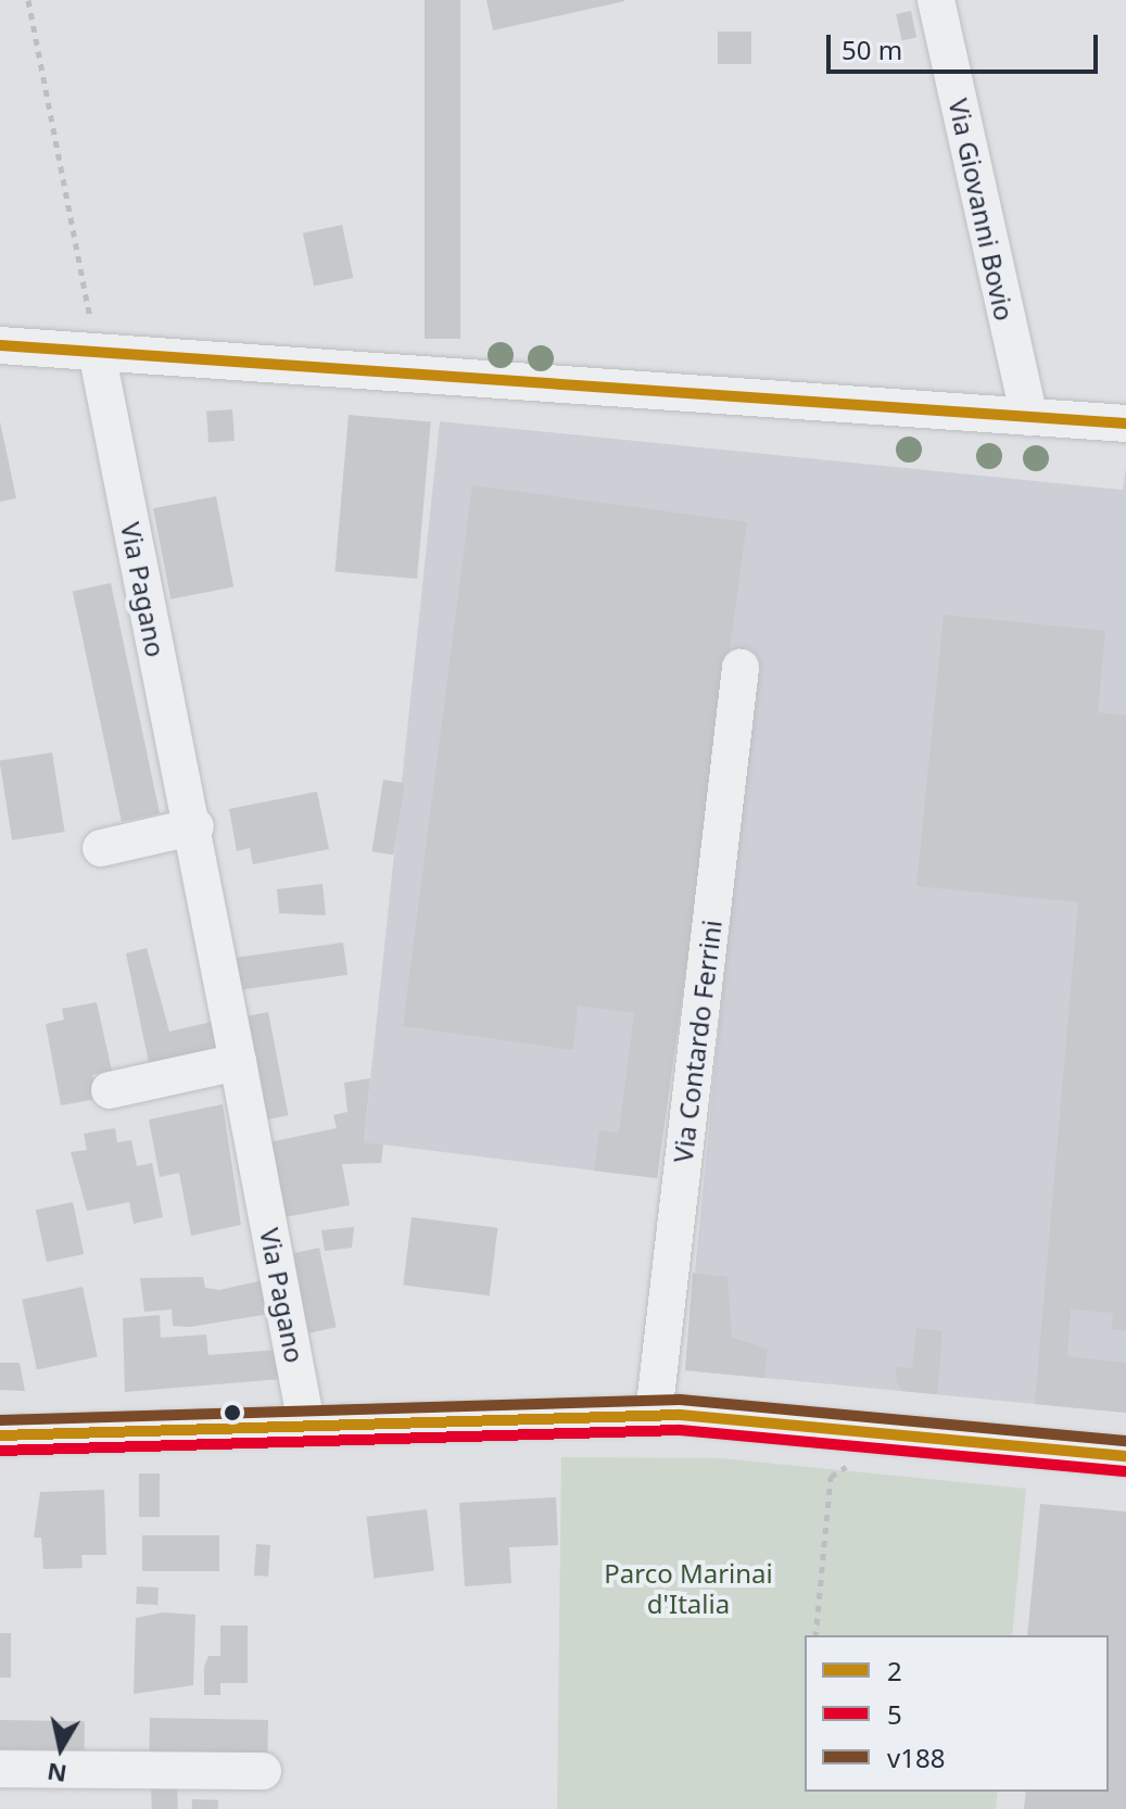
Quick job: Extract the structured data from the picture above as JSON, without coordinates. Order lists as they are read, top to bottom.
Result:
{
  "streets": {
    "street": ["Via Giovanni Bovio", "Via Pagano", "Via Contardo Ferrini"]
  },
  "parks": ["Parco Marinai d'Italia"],
  "lines": ["transit line 2", "transit line v188", "transit line 5"],
  "legend": ["2", "5", "v188"],
  "scale_bar": "50 m",
  "north": "bottom"
}
